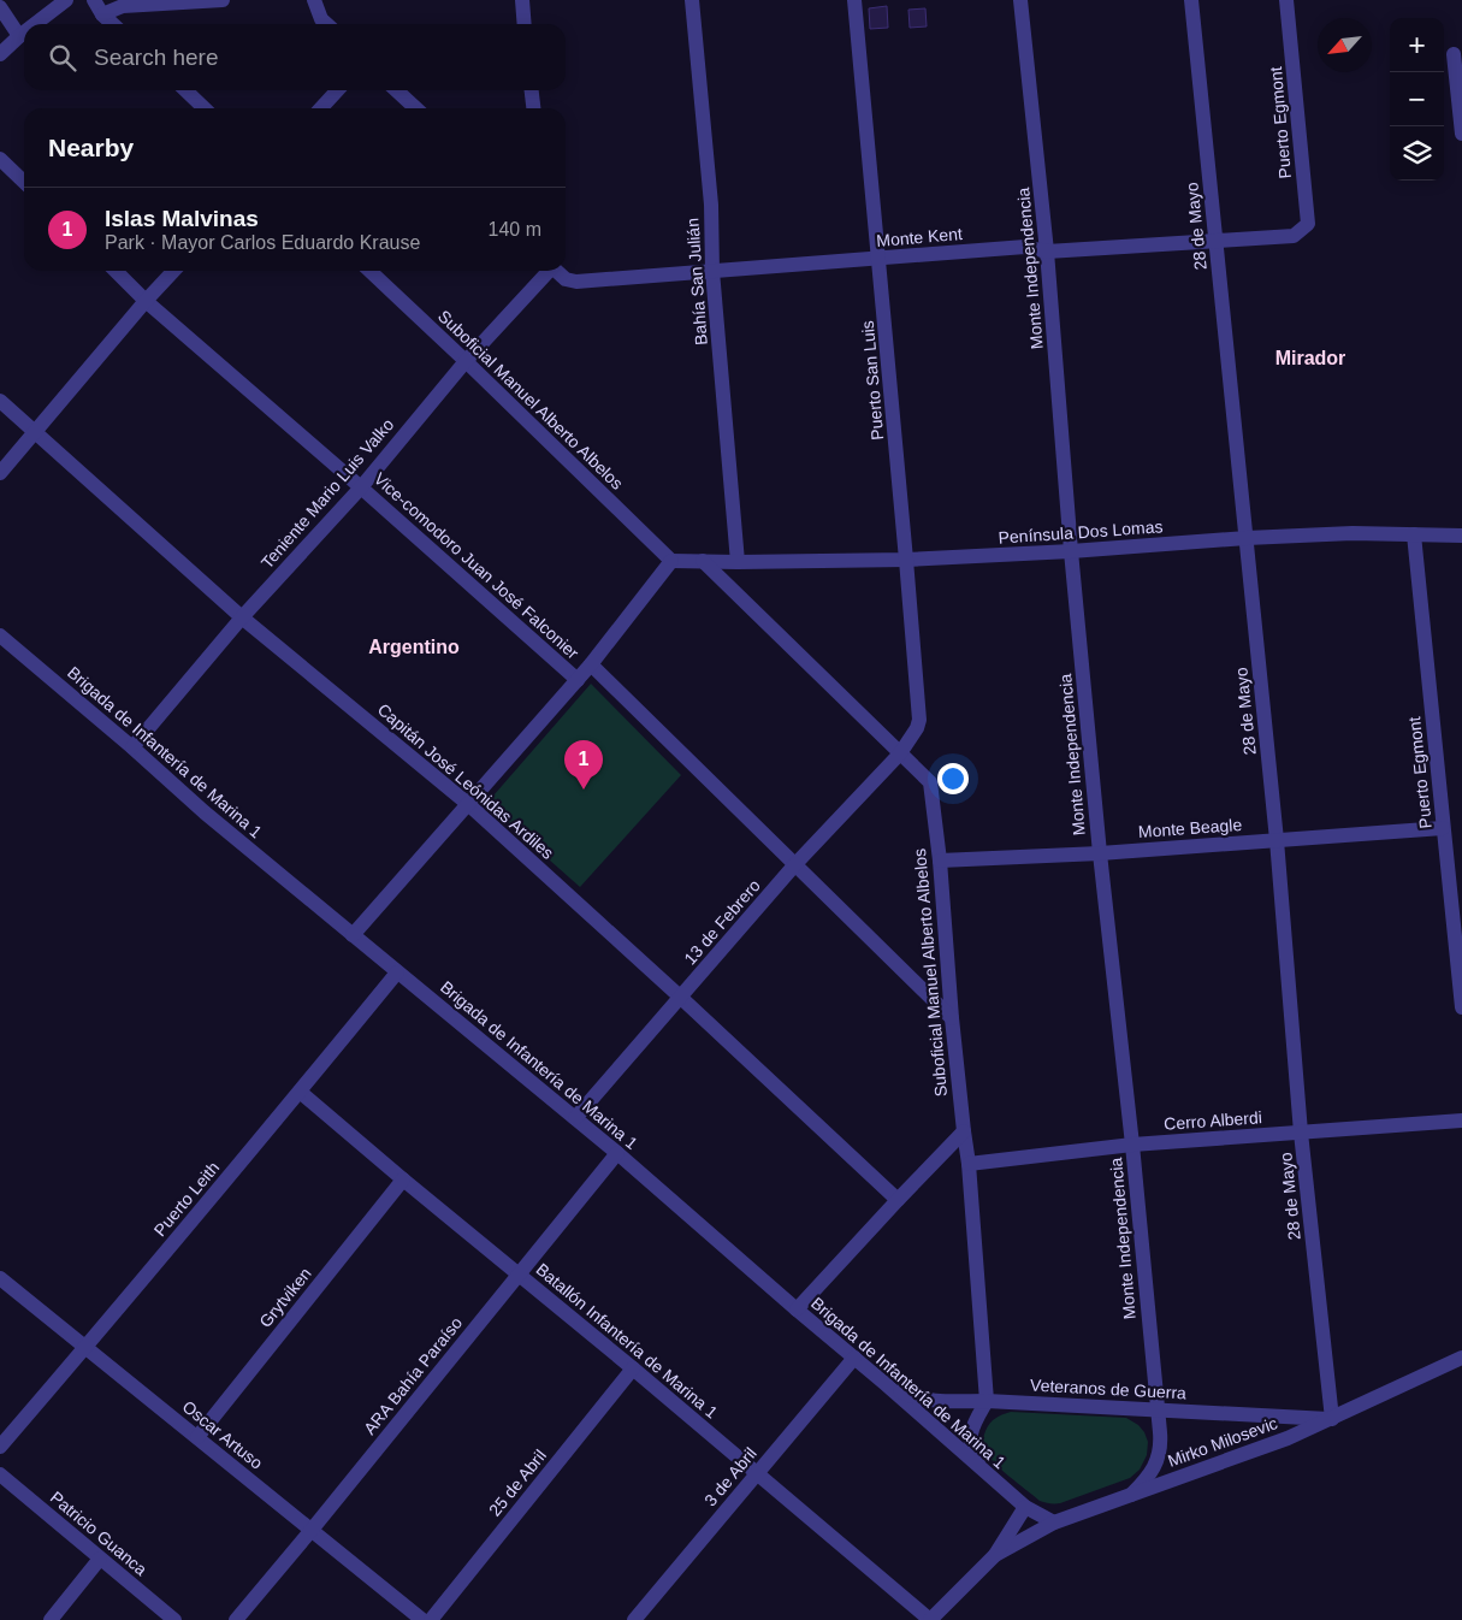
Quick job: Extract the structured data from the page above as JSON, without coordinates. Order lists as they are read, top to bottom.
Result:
{
  "streets": {
    "street": [
      "Puerto Egmont",
      "28 de Mayo",
      "Monte Kent",
      "Monte Independencia",
      "Bahía San Julián",
      "Puerto San Luis",
      "Suboficial Manuel Alberto Albelos",
      "Teniente Mario Luis Valko",
      "Península Dos Lomas",
      "Vice-comodoro Juan José Falconier",
      "Brigada de Infantería de Marina 1",
      "Capitán José Leónidas Ardiles",
      "Monte Beagle",
      "13 de Febrero",
      "Cerro Alberdi",
      "Puerto Leith",
      "Grytviken",
      "Batallón Infantería de Marina 1",
      "ARA Bahía Paraíso",
      "Veteranos de Guerra",
      "Oscar Artuso",
      "Mirko Milosevic",
      "3 de Abril",
      "25 de Abril",
      "Patricio Guanca"
    ]
  },
  "crossings": [
    ["Puerto Egmont", "Monte Kent"],
    ["Puerto Egmont", "Península Dos Lomas"],
    ["Puerto Egmont", "Monte Beagle"],
    ["28 de Mayo", "Monte Kent"],
    ["28 de Mayo", "Península Dos Lomas"],
    ["28 de Mayo", "Monte Beagle"],
    ["28 de Mayo", "Cerro Alberdi"],
    ["28 de Mayo", "Veteranos de Guerra"],
    ["28 de Mayo", "Mirko Milosevic"],
    ["Monte Kent", "Monte Independencia"],
    ["Monte Kent", "Bahía San Julián"],
    ["Monte Kent", "Puerto San Luis"],
    ["Monte Independencia", "Península Dos Lomas"],
    ["Monte Independencia", "Monte Beagle"],
    ["Monte Independencia", "Cerro Alberdi"],
    ["Monte Independencia", "Veteranos de Guerra"],
    ["Monte Independencia", "Mirko Milosevic"],
    ["Bahía San Julián", "Península Dos Lomas"],
    ["Puerto San Luis", "Suboficial Manuel Alberto Albelos"],
    ["Puerto San Luis", "Península Dos Lomas"],
    ["Puerto San Luis", "13 de Febrero"],
    ["Suboficial Manuel Alberto Albelos", "Teniente Mario Luis Valko"],
    ["Suboficial Manuel Alberto Albelos", "Península Dos Lomas"],
    ["Suboficial Manuel Alberto Albelos", "Vice-comodoro Juan José Falconier"],
    ["Suboficial Manuel Alberto Albelos", "Monte Beagle"],
    ["Suboficial Manuel Alberto Albelos", "13 de Febrero"],
    ["Suboficial Manuel Alberto Albelos", "Cerro Alberdi"],
    ["Suboficial Manuel Alberto Albelos", "Veteranos de Guerra"],
    ["Teniente Mario Luis Valko", "Vice-comodoro Juan José Falconier"],
    ["Teniente Mario Luis Valko", "Brigada de Infantería de Marina 1"],
    ["Teniente Mario Luis Valko", "Capitán José Leónidas Ardiles"],
    ["Vice-comodoro Juan José Falconier", "13 de Febrero"],
    ["Brigada de Infantería de Marina 1", "13 de Febrero"],
    ["Brigada de Infantería de Marina 1", "Puerto Leith"],
    ["Brigada de Infantería de Marina 1", "ARA Bahía Paraíso"],
    ["Brigada de Infantería de Marina 1", "Veteranos de Guerra"],
    ["Brigada de Infantería de Marina 1", "Mirko Milosevic"],
    ["Brigada de Infantería de Marina 1", "3 de Abril"],
    ["Capitán José Leónidas Ardiles", "13 de Febrero"],
    ["Puerto Leith", "Batallón Infantería de Marina 1"],
    ["Puerto Leith", "Oscar Artuso"],
    ["Grytviken", "Batallón Infantería de Marina 1"],
    ["Grytviken", "Oscar Artuso"],
    ["Batallón Infantería de Marina 1", "ARA Bahía Paraíso"],
    ["Batallón Infantería de Marina 1", "Mirko Milosevic"],
    ["Batallón Infantería de Marina 1", "3 de Abril"],
    ["Batallón Infantería de Marina 1", "25 de Abril"],
    ["ARA Bahía Paraíso", "Oscar Artuso"],
    ["Veteranos de Guerra", "Mirko Milosevic"]
  ],
  "districts": ["Mirador", "Argentino"],
  "north": "bottom left",
  "page": {
    "map_buttons": ["+", "−"],
    "search": "Search here",
    "heading": "Nearby",
    "list": [
      {
        "mark": "1",
        "name": "Islas Malvinas",
        "note": "Park · Mayor Carlos Eduardo Krause",
        "value": "140 m"
      }
    ],
    "pins": "1"
  }
}
